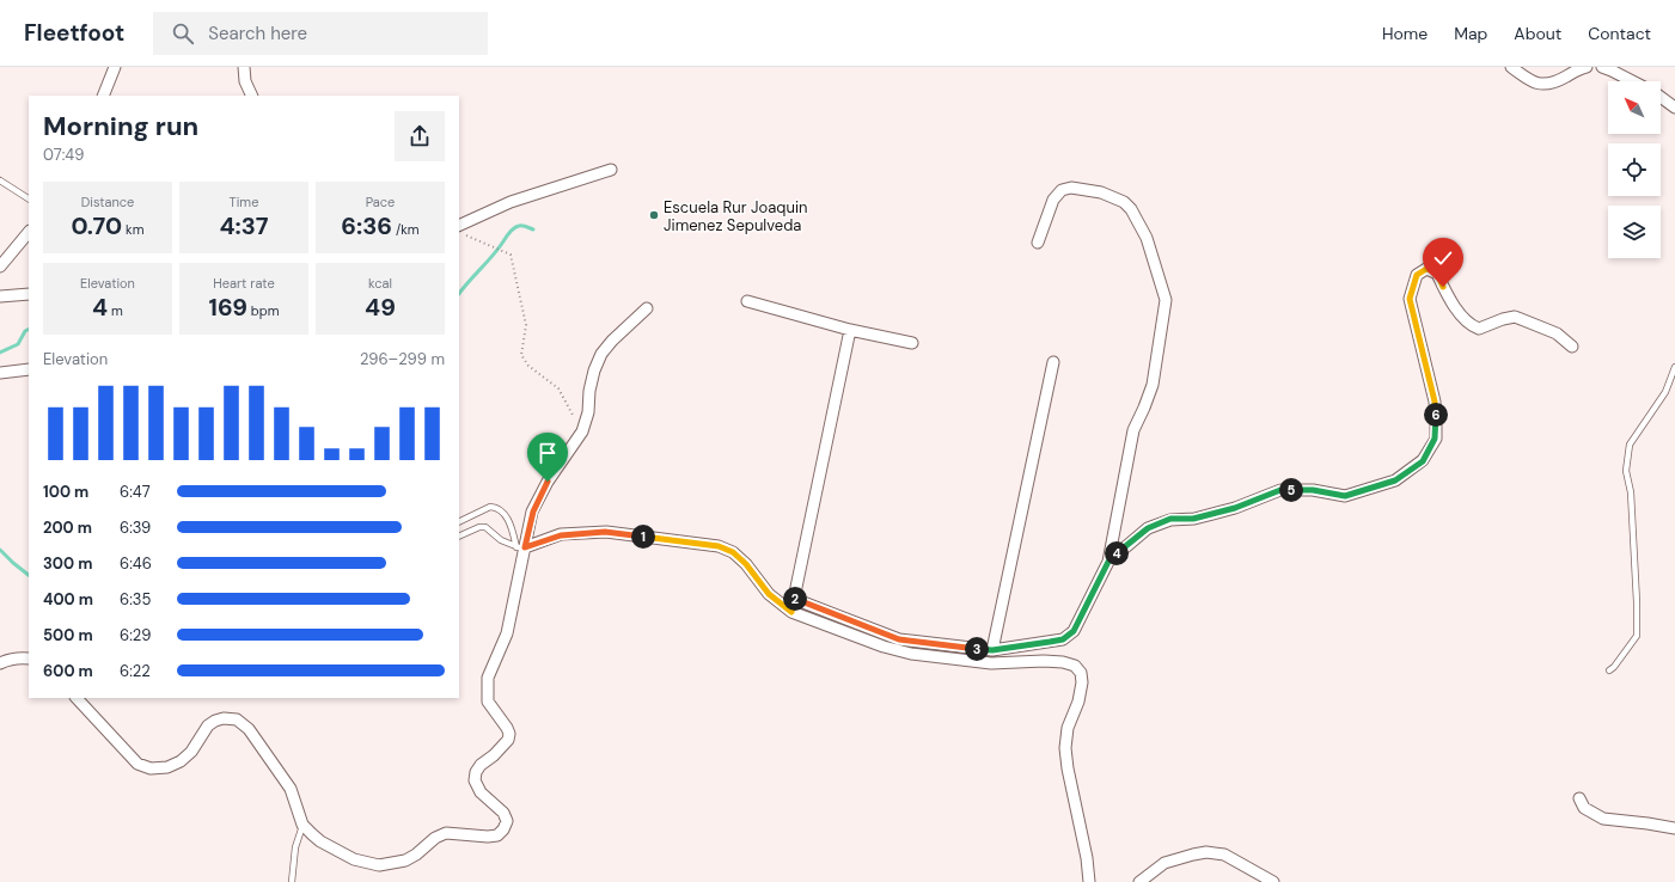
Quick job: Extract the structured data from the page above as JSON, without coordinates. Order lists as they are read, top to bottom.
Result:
{
  "places": ["Escuela Rur Joaquin Jimenez Sepulveda"],
  "north": "top left",
  "page": {
    "header": "Fleetfoot",
    "search": "Search here",
    "nav": [
      "Home",
      "Map",
      "About",
      "Contact"
    ],
    "heading": ["Morning run", "07:49"],
    "stats": [
      ["Distance", "0.70 km"],
      ["Time", "4:37"],
      ["Pace", "6:36 /km"],
      ["Elevation", "4 m"],
      ["Heart rate", "169 bpm"],
      ["kcal", "49"]
    ],
    "chart": ["Elevation", "296–299 m"],
    "pins": [
      "6",
      "5",
      "1",
      "4",
      "2",
      "3"
    ],
    "list": [
      {
        "name": "100 m",
        "note": "6:47"
      },
      {
        "name": "200 m",
        "note": "6:39"
      },
      {
        "name": "300 m",
        "note": "6:46"
      },
      {
        "name": "400 m",
        "note": "6:35"
      },
      {
        "name": "500 m",
        "note": "6:29"
      },
      {
        "name": "600 m",
        "note": "6:22"
      }
    ]
  }
}
